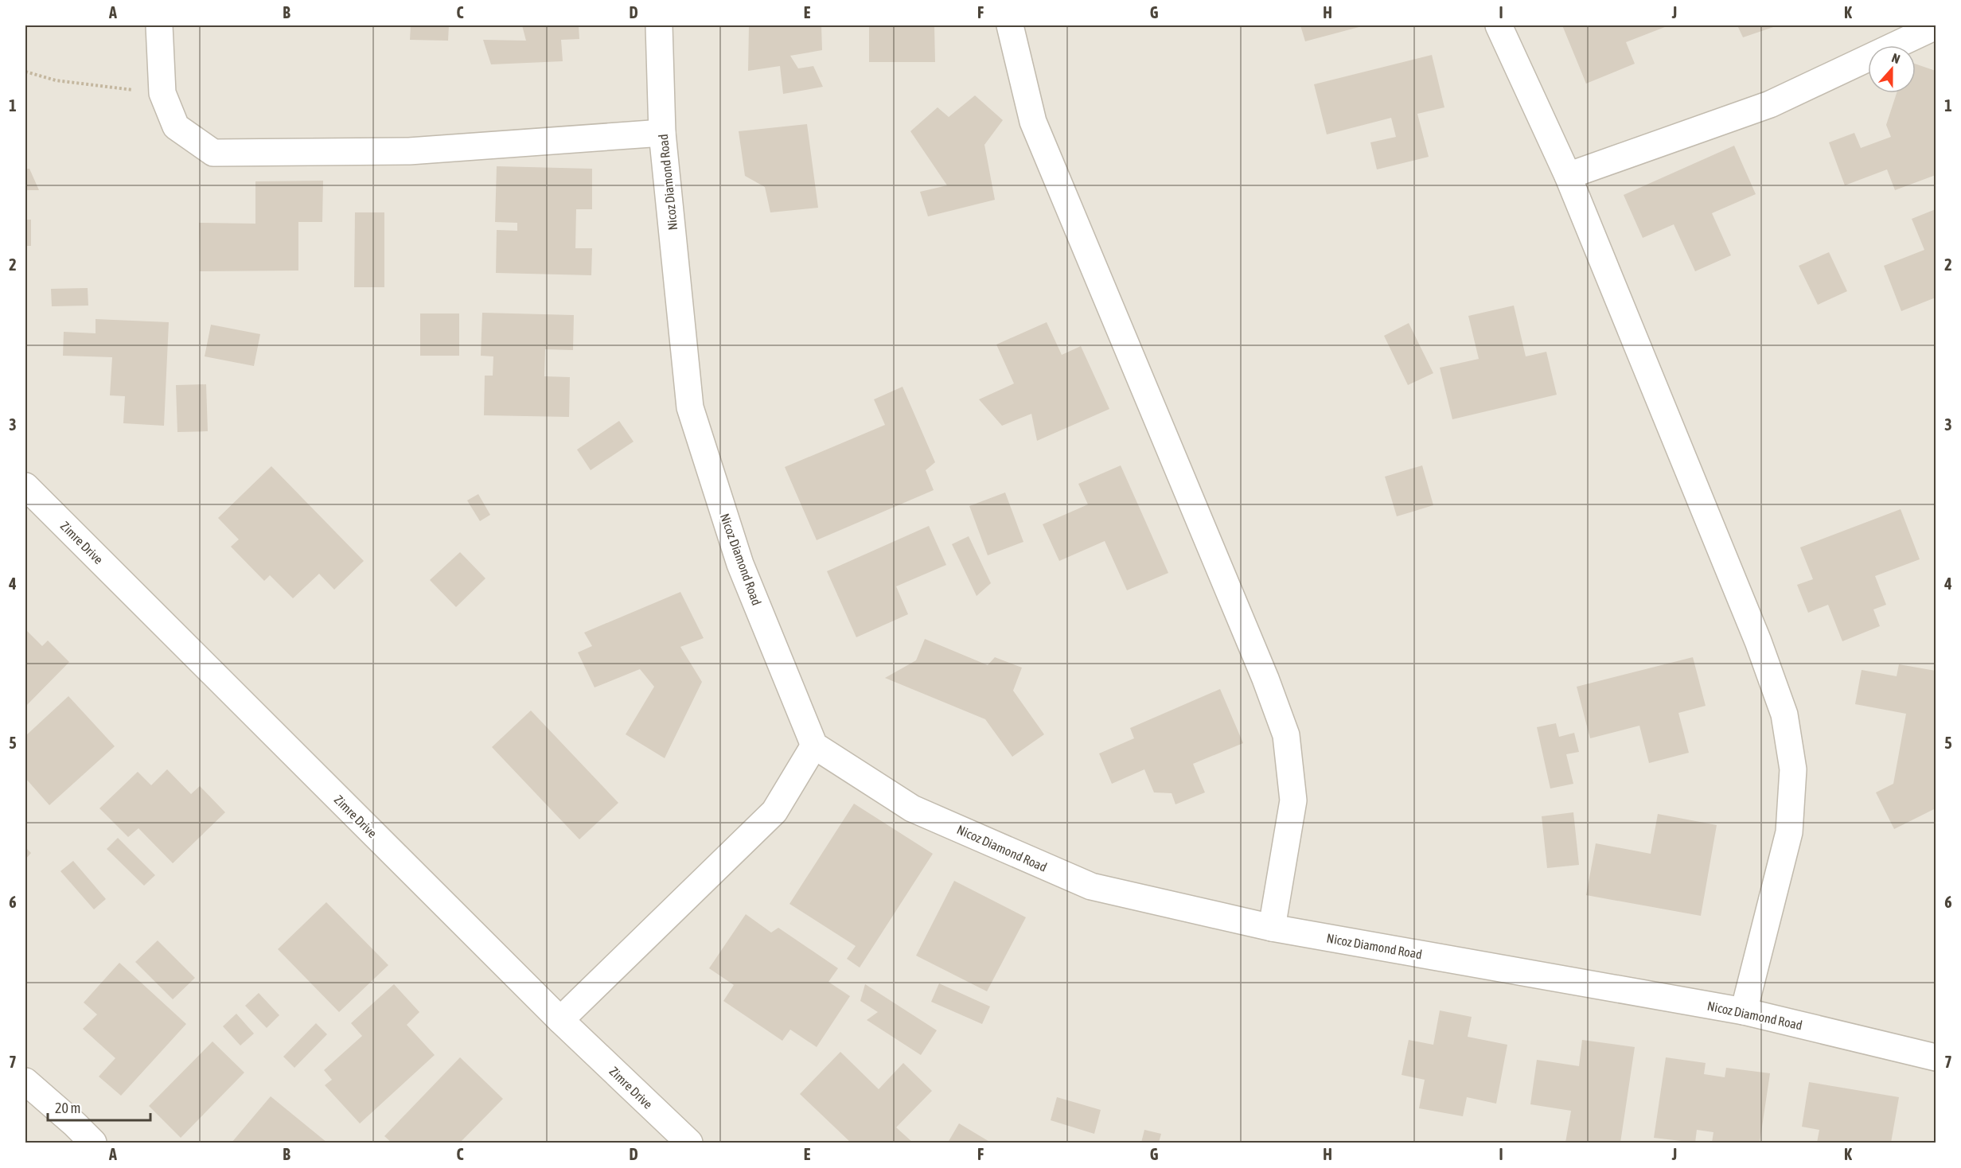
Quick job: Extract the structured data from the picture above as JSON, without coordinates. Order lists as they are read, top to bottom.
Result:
{
  "streets": {
    "street": ["Nicoz Diamond Road", "Zimre Drive"]
  },
  "scale_bar": "20 m",
  "north": "top",
  "grid": {
    "columns": [
      "A",
      "B",
      "C",
      "D",
      "E",
      "F",
      "G",
      "H",
      "I",
      "J",
      "K"
    ],
    "rows": [
      "1",
      "2",
      "3",
      "4",
      "5",
      "6",
      "7"
    ]
  }
}
